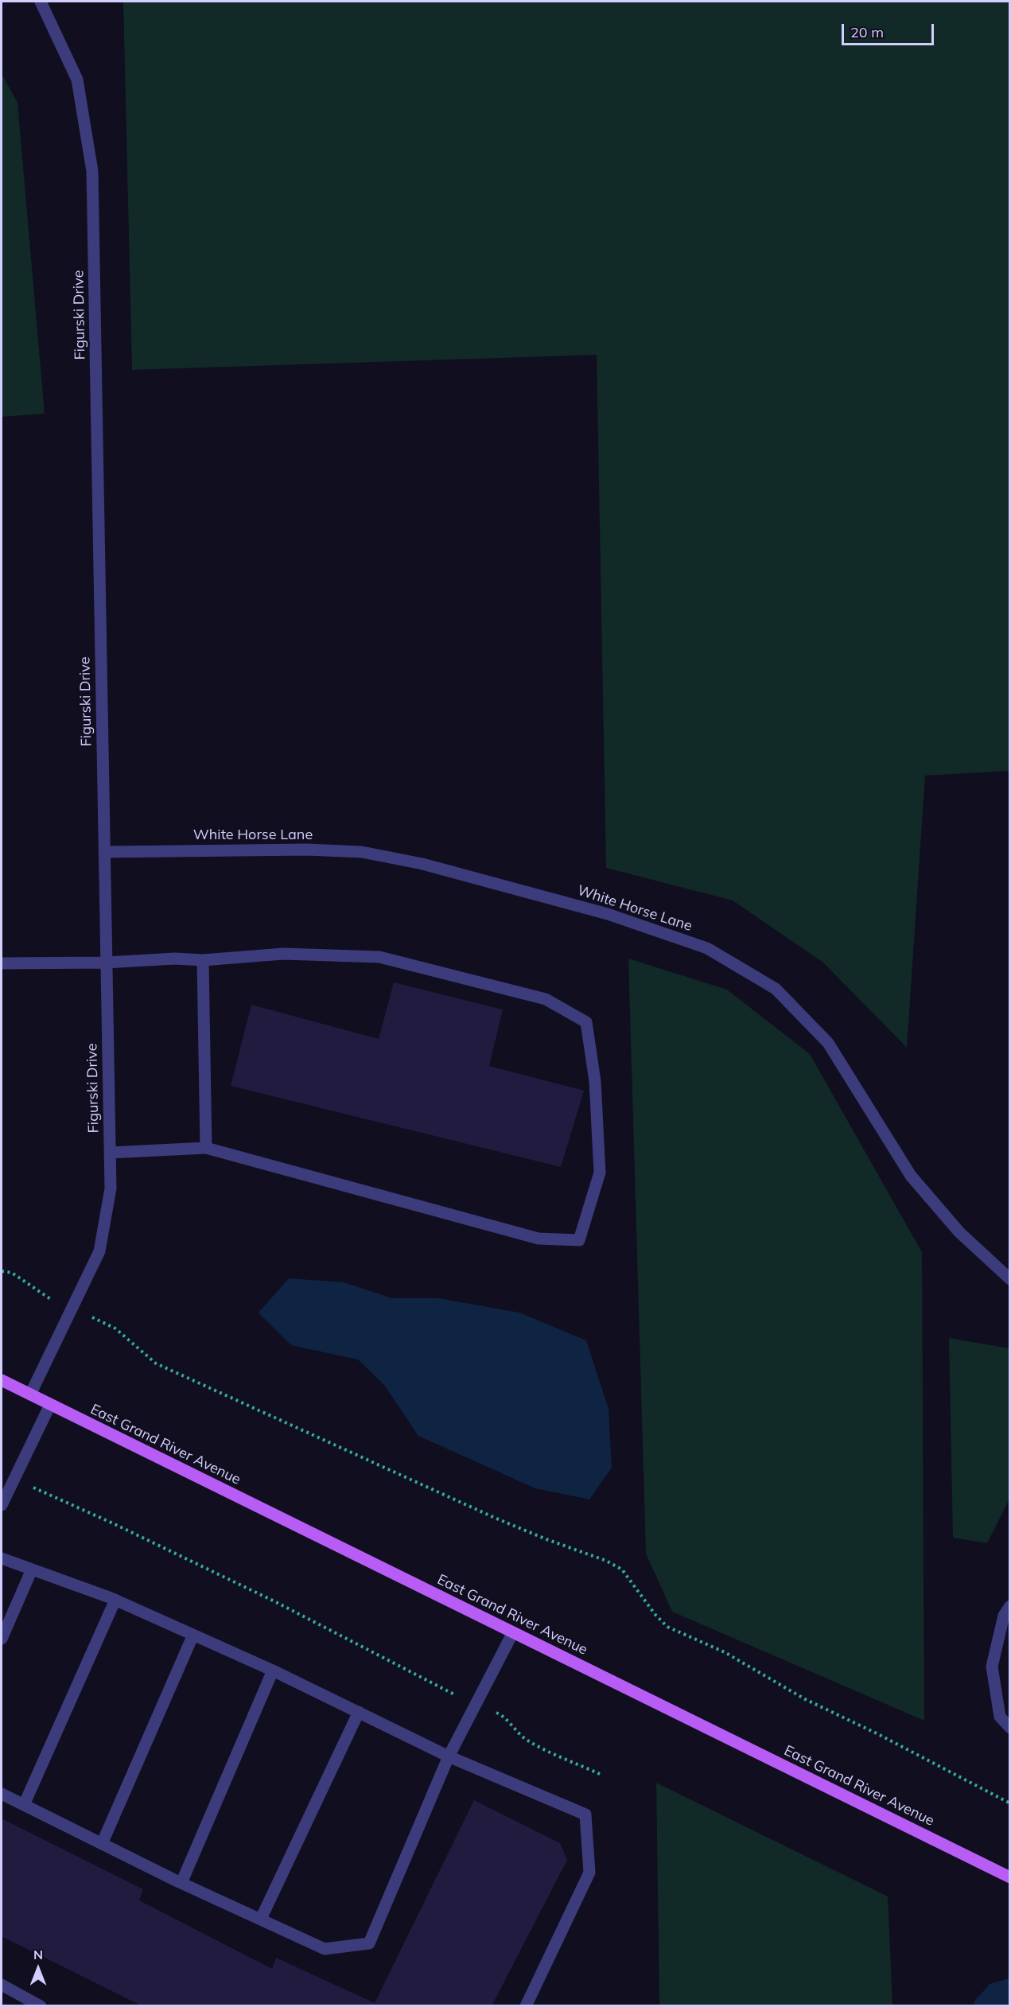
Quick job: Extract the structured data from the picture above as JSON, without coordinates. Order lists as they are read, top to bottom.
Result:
{
  "streets": {
    "main road": ["East Grand River Avenue"],
    "street": ["Figurski Drive", "White Horse Lane"]
  },
  "crossings": [
    ["Figurski Drive", "White Horse Lane"],
    ["Figurski Drive", "East Grand River Avenue"]
  ],
  "scale_bar": "20 m",
  "north": "top"
}
